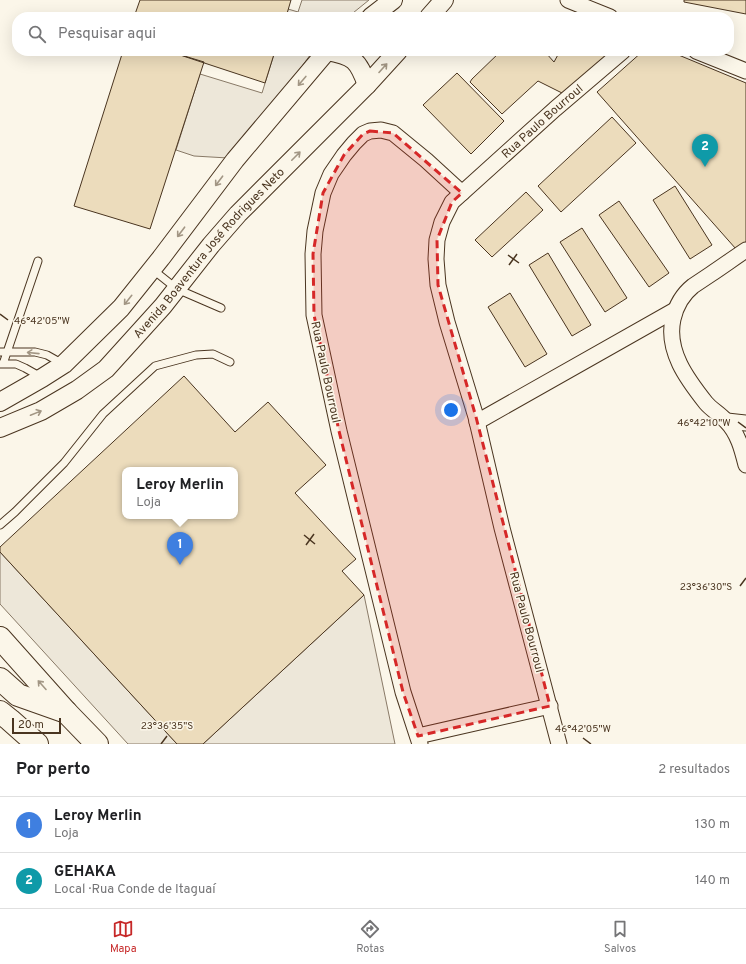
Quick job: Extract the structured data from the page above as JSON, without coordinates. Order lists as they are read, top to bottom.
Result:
{
  "streets": {
    "street": ["Rua Paulo Bourroul", "Avenida Boaventura José Rodrigues Neto"]
  },
  "scale_bar": "20 m",
  "page": {
    "search": "Pesquisar aqui",
    "pins": ["2", "1"],
    "popup": ["Leroy Merlin", "Loja"],
    "scale": "20 m",
    "heading": ["Por perto", "2 resultados"],
    "list": [
      {
        "mark": "1",
        "name": "Leroy Merlin",
        "note": "Loja",
        "value": "130 m"
      },
      {
        "mark": "2",
        "name": "GEHAKA",
        "note": "Local · Rua Conde de Itaguaí",
        "value": "140 m"
      }
    ],
    "nav": ["Mapa", "Rotas", "Salvos"]
  },
  "coordinates": [
    "46°42'05\"W",
    "46°42'10\"W",
    "23°36'30\"S",
    "23°36'35\"S"
  ]
}
